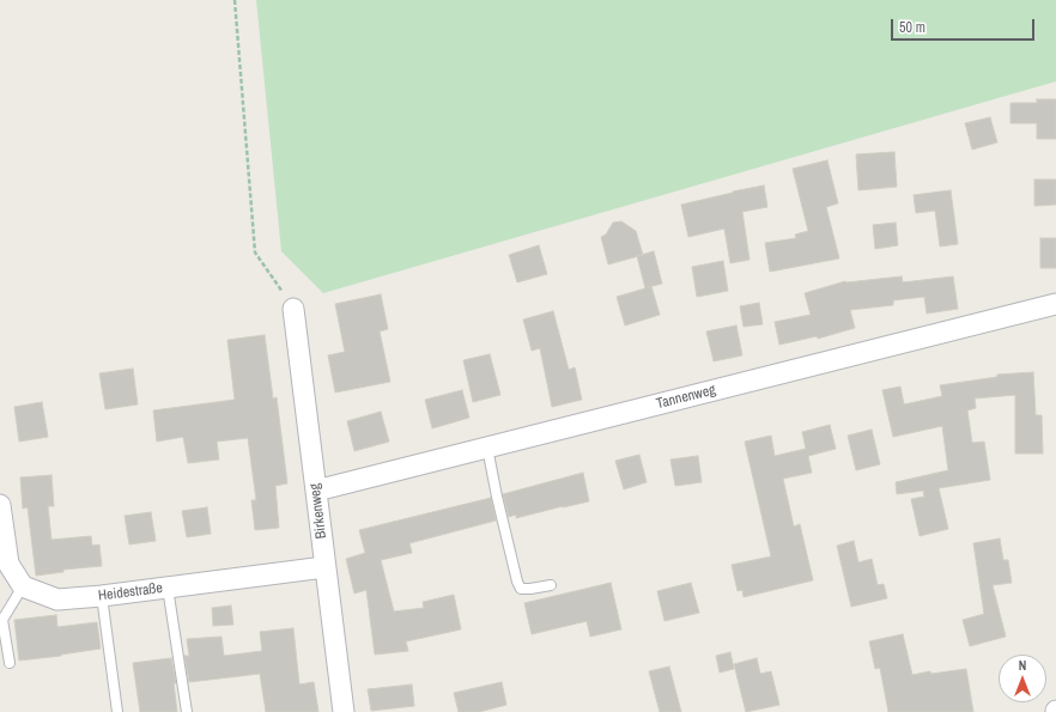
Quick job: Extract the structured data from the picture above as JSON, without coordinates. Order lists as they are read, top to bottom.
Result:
{
  "streets": {
    "street": ["Tannenweg", "Birkenweg", "Heidestraße"]
  },
  "crossings": [
    ["Tannenweg", "Birkenweg"],
    ["Birkenweg", "Heidestraße"]
  ],
  "scale_bar": "50 m",
  "north": "top"
}
